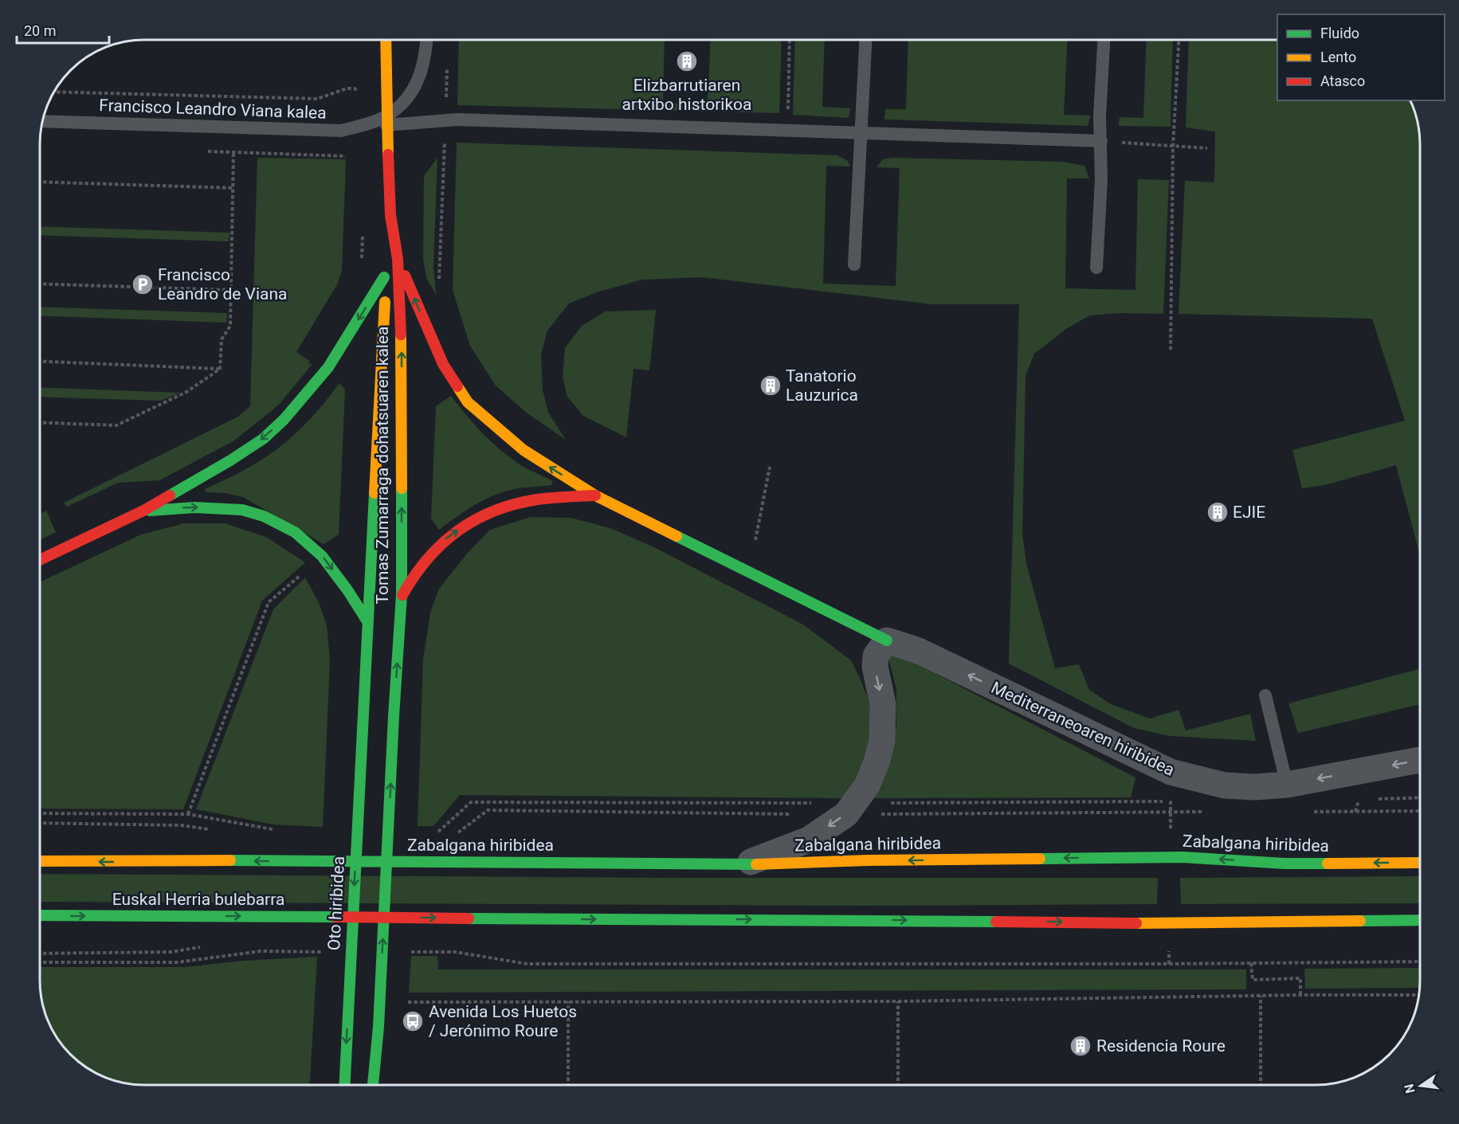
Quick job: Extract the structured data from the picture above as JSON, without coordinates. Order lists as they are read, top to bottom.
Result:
{
  "streets": {
    "main road": [
      "Tomas Zumarraga dohatsuaren kalea",
      "Zabalgana hiribidea",
      "Euskal Herria bulebarra",
      "Oto hiribidea"
    ],
    "street": ["Mediterraneoaren hiribidea"],
    "lane": ["Francisco Leandro Viana kalea"]
  },
  "crossings": [
    ["Francisco Leandro Viana kalea", "Tomas Zumarraga dohatsuaren kalea"],
    ["Tomas Zumarraga dohatsuaren kalea", "Oto hiribidea"]
  ],
  "one_way": [
    "Mediterraneoaren hiribidea",
    "Zabalgana hiribidea",
    "Euskal Herria bulebarra",
    "Oto hiribidea"
  ],
  "places": {
    "building": [
      "Elizbarrutiaren artxibo historikoa",
      "Tanatorio Lauzurica",
      "EJIE",
      "Residencia Roure"
    ],
    "parking": ["Francisco Leandro de Viana"],
    "bus stop": ["Avenida Los Huetos / Jerónimo Roure"]
  },
  "legend": ["Fluido", "Lento", "Atasco"],
  "scale_bar": "20 m",
  "north": "left"
}
